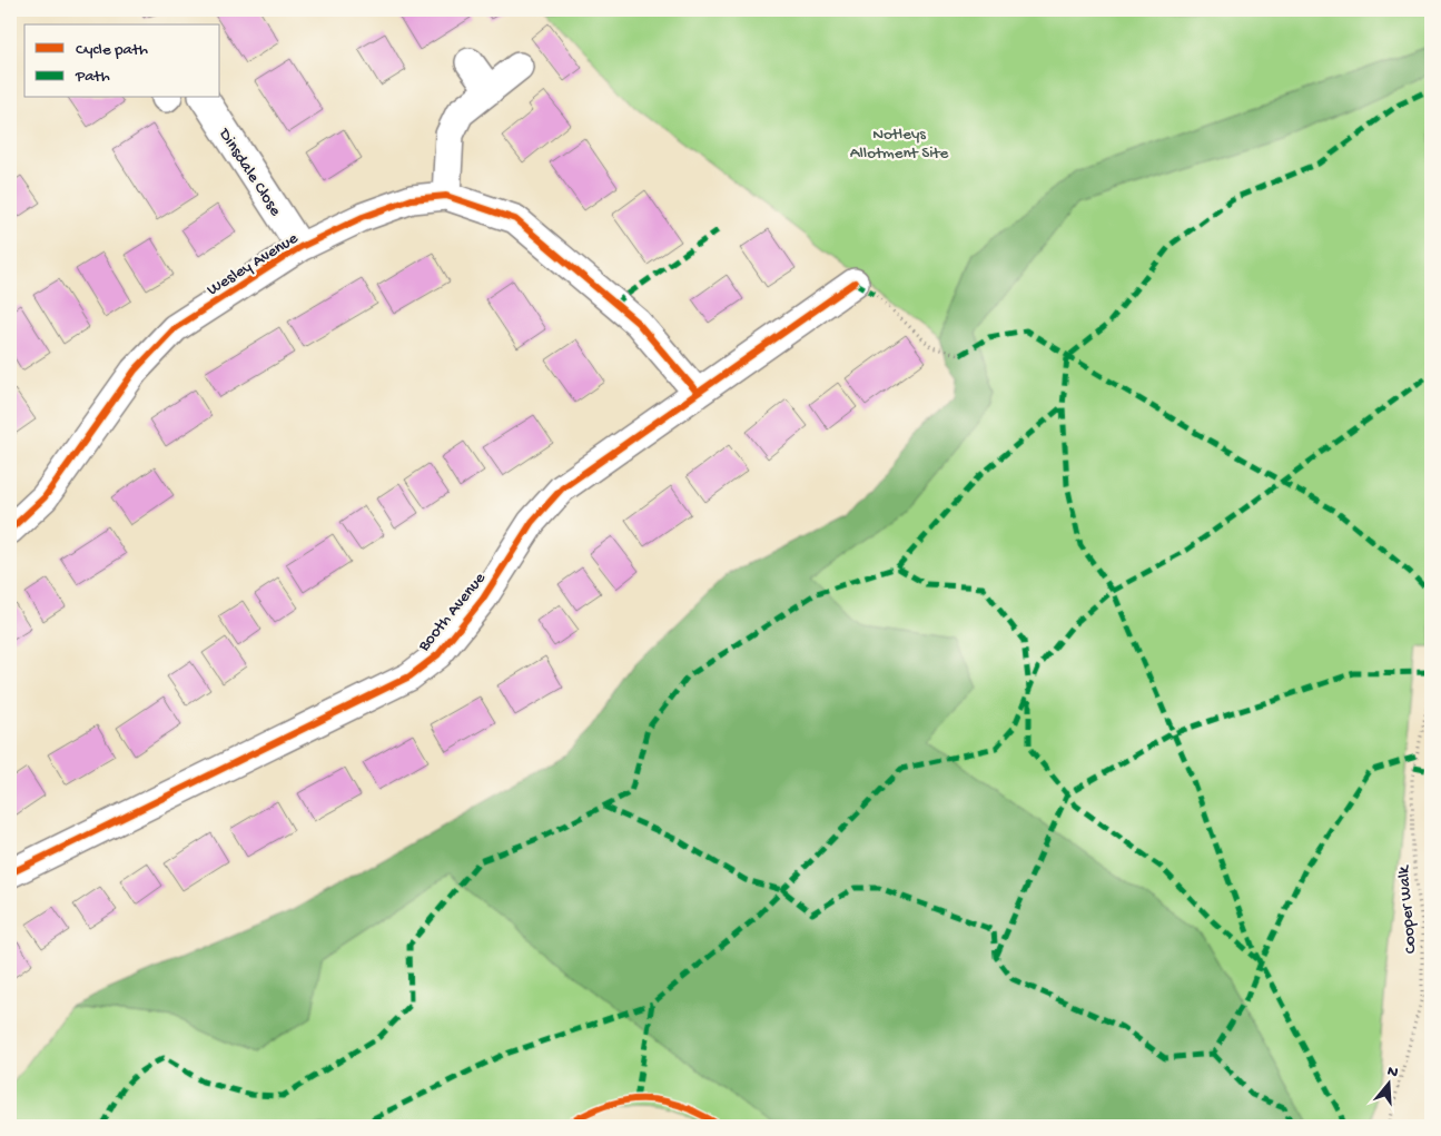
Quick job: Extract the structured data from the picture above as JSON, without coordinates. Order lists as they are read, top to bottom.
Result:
{
  "streets": {
    "street": ["Dinsdale Close", "Wesley Avenue", "Booth Avenue"],
    "path": ["Cooper Walk"]
  },
  "crossings": [
    ["Dinsdale Close", "Wesley Avenue"],
    ["Wesley Avenue", "Booth Avenue"]
  ],
  "parks": ["Notleys Allotment Site"],
  "legend": ["Cycle path", "Path"],
  "north": "top"
}
